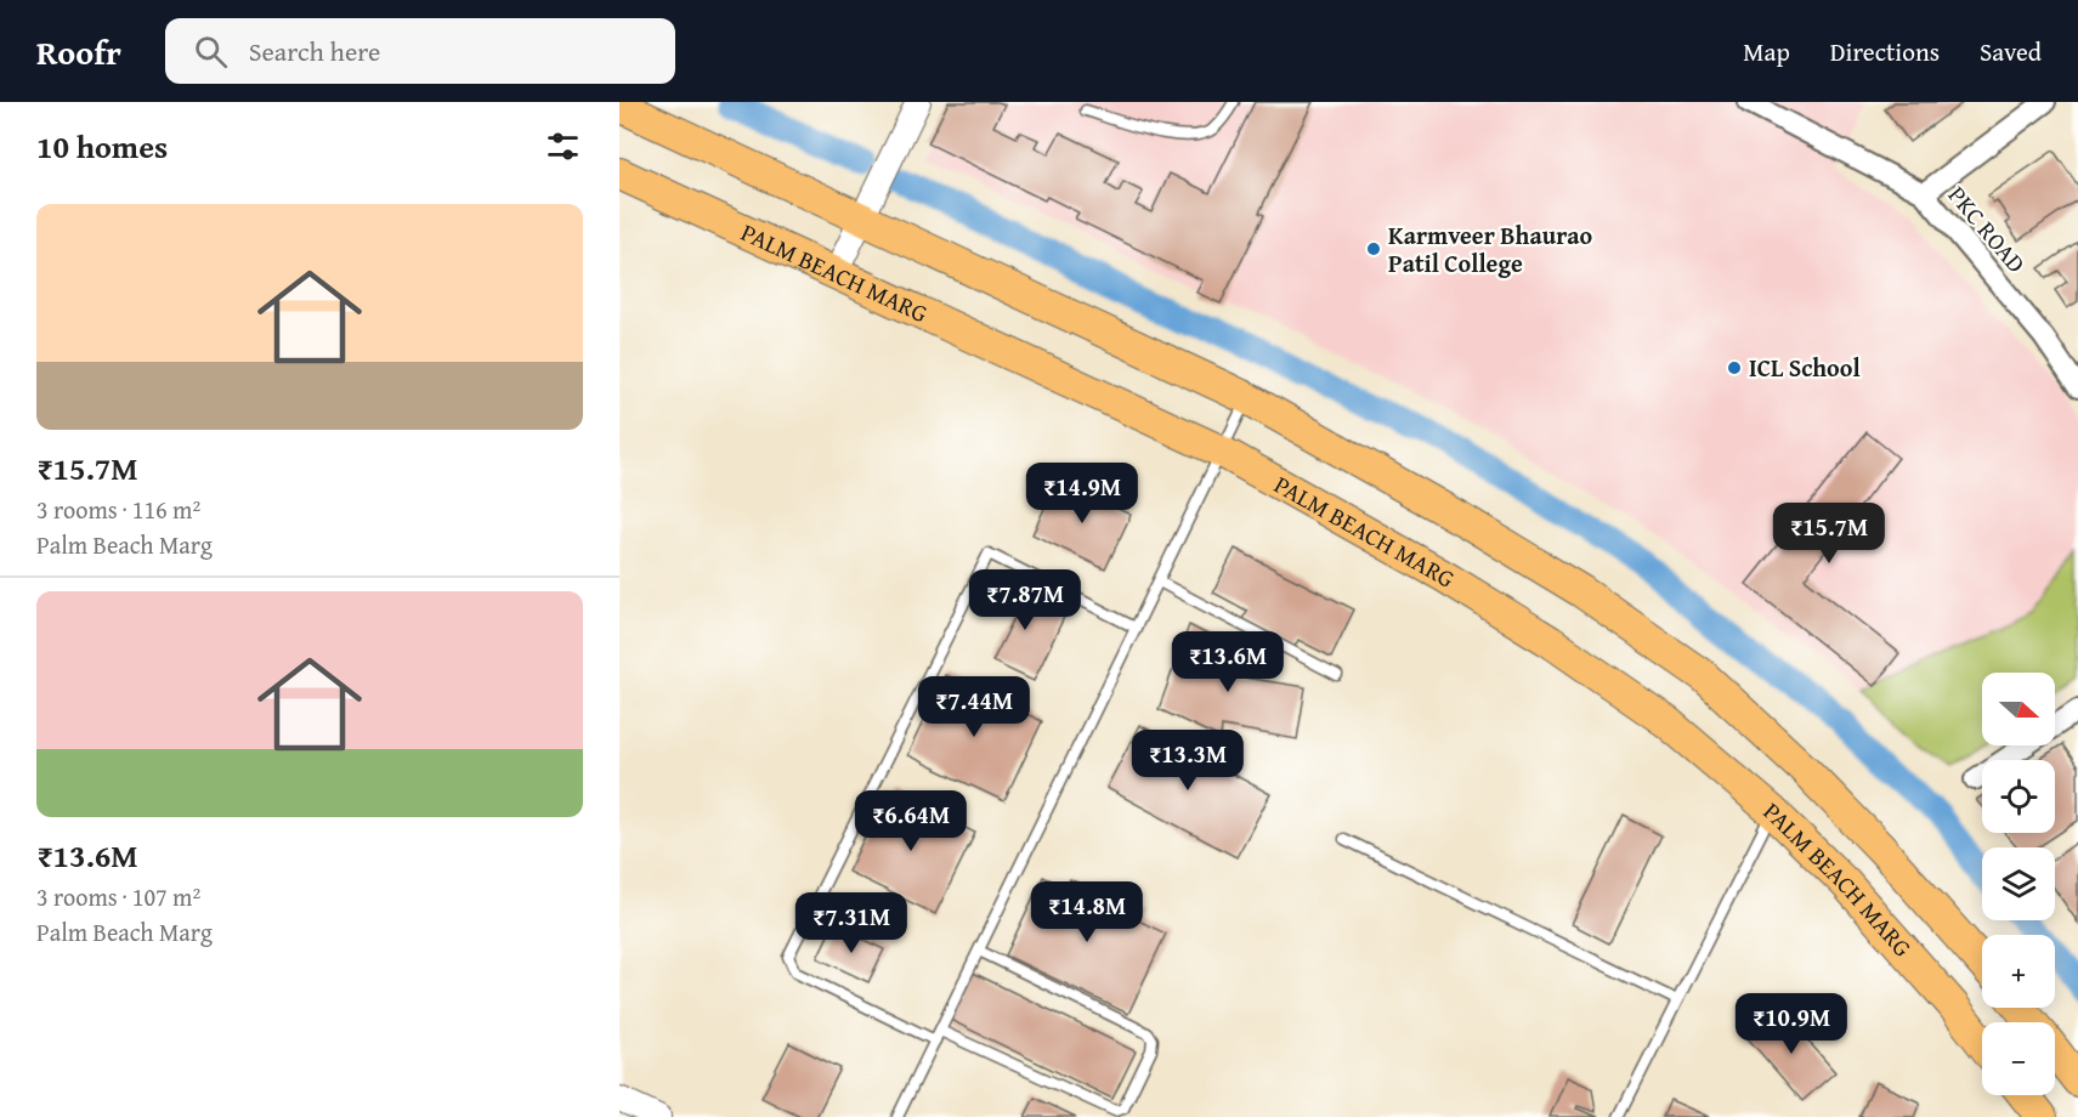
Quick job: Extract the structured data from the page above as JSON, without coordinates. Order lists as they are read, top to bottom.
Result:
{
  "streets": {
    "main road": ["PALM BEACH MARG"],
    "street": ["PKC ROAD"]
  },
  "places": ["Karmveer Bhaurao Patil College", "ICL School"],
  "north": "right",
  "page": {
    "header": "Roofr",
    "search": "Search here",
    "nav": ["Map", "Directions", "Saved"],
    "heading": "10 homes",
    "list": [
      {
        "name": "₹15.7M",
        "note": "3 rooms · 116 m² · Palm Beach Marg"
      },
      {
        "name": "₹13.6M",
        "note": "3 rooms · 107 m² · Palm Beach Marg"
      }
    ],
    "price": [
      "₹14.9M",
      "₹15.7M",
      "₹7.87M",
      "₹13.6M",
      "₹7.44M",
      "₹13.3M",
      "₹6.64M",
      "₹14.8M",
      "₹7.31M",
      "₹10.9M"
    ],
    "map_buttons": ["+", "−"]
  }
}
